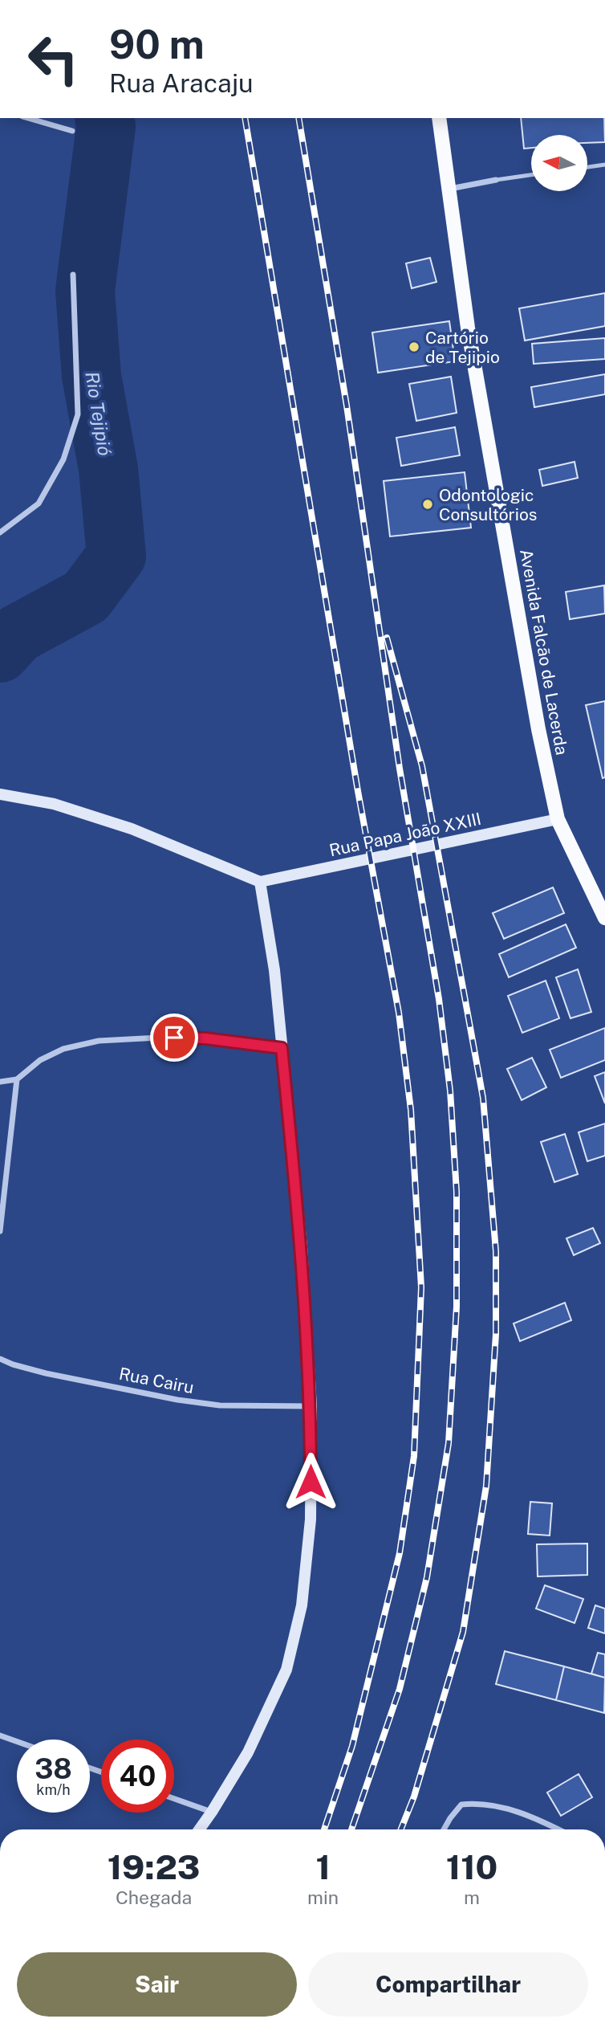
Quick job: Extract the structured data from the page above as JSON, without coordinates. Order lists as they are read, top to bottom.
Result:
{
  "streets": {
    "main road": ["Avenida Falcão de Lacerda"],
    "street": ["Rua Papa João XXIII", "Rua Cairu"]
  },
  "crossings": [
    ["Avenida Falcão de Lacerda", "Rua Papa João XXIII"]
  ],
  "water": ["Rio Tejipió"],
  "places": ["Cartório de Tejipio", "Odontologic Consultórios"],
  "north": "left",
  "page": {
    "turn": ["90 m", "Rua Aracaju"],
    "speed": "38 km/h",
    "limit": "40",
    "eta": [
      "19:23",
      "Chegada",
      "1",
      "min",
      "110",
      "m"
    ],
    "buttons": ["Sair", "Compartilhar"]
  }
}
